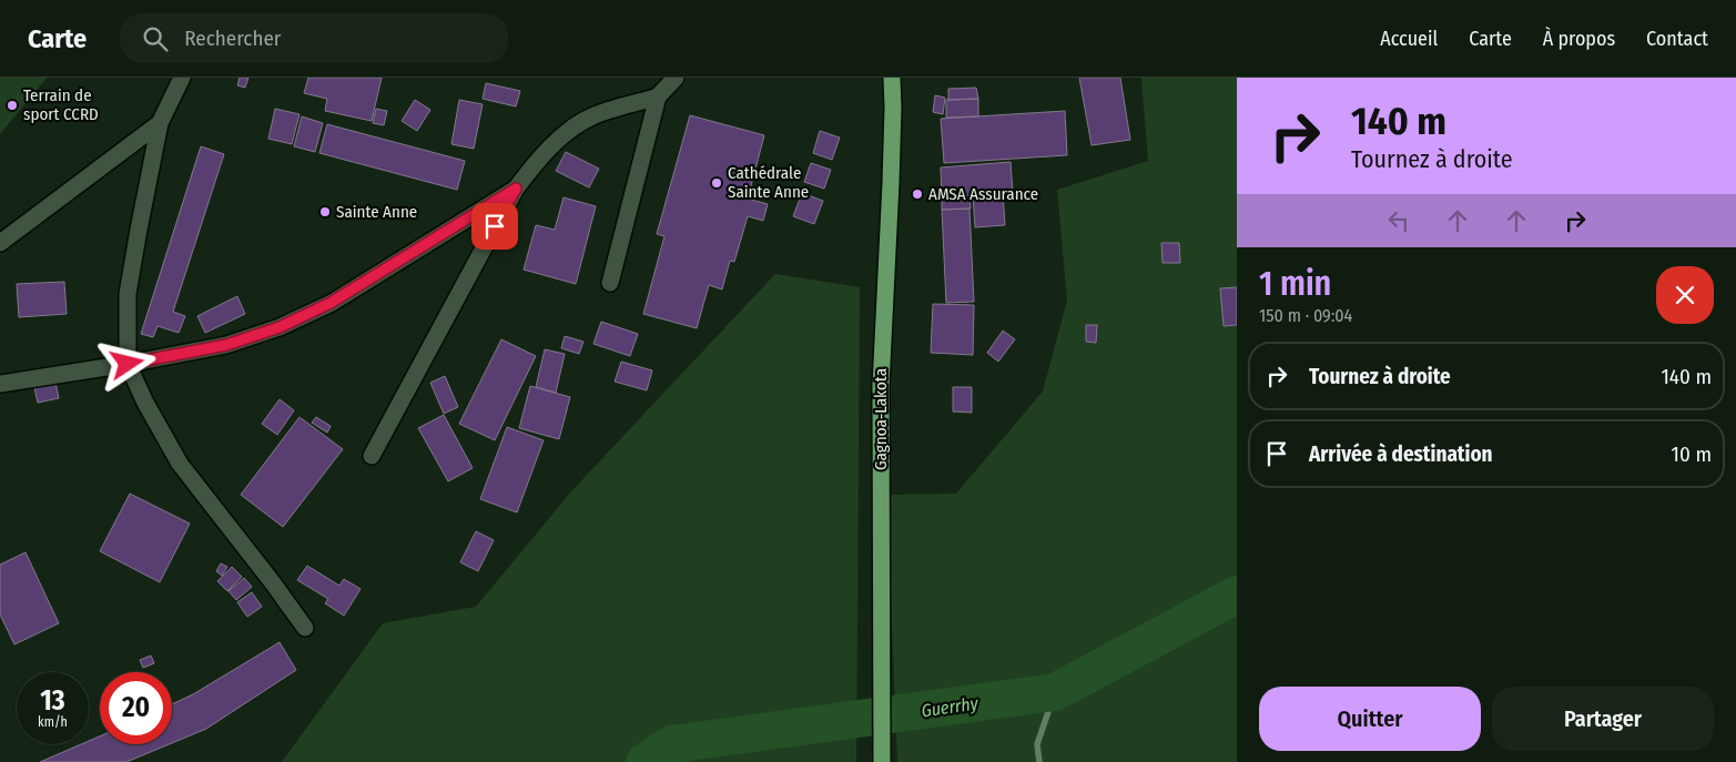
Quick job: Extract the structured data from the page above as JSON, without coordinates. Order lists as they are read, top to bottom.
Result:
{
  "streets": {
    "main road": ["Gagnoa-Lakota"]
  },
  "water": ["Guerrhy"],
  "places": [
    "Terrain de sport CCRD",
    "Cathédrale Sainte Anne",
    "AMSA Assurance",
    "Sainte Anne"
  ],
  "page": {
    "header": "Carte",
    "search": "Rechercher",
    "nav": [
      "Accueil",
      "Carte",
      "À propos",
      "Contact"
    ],
    "turn": ["140 m", "Tournez à droite"],
    "heading": ["1 min", "150 m · 09:04"],
    "list": [
      {
        "name": "Tournez à droite",
        "value": "140 m"
      },
      {
        "name": "Arrivée à destination",
        "value": "10 m"
      }
    ],
    "speed": "13 km/h",
    "limit": "20",
    "buttons": ["Quitter", "Partager"]
  }
}
